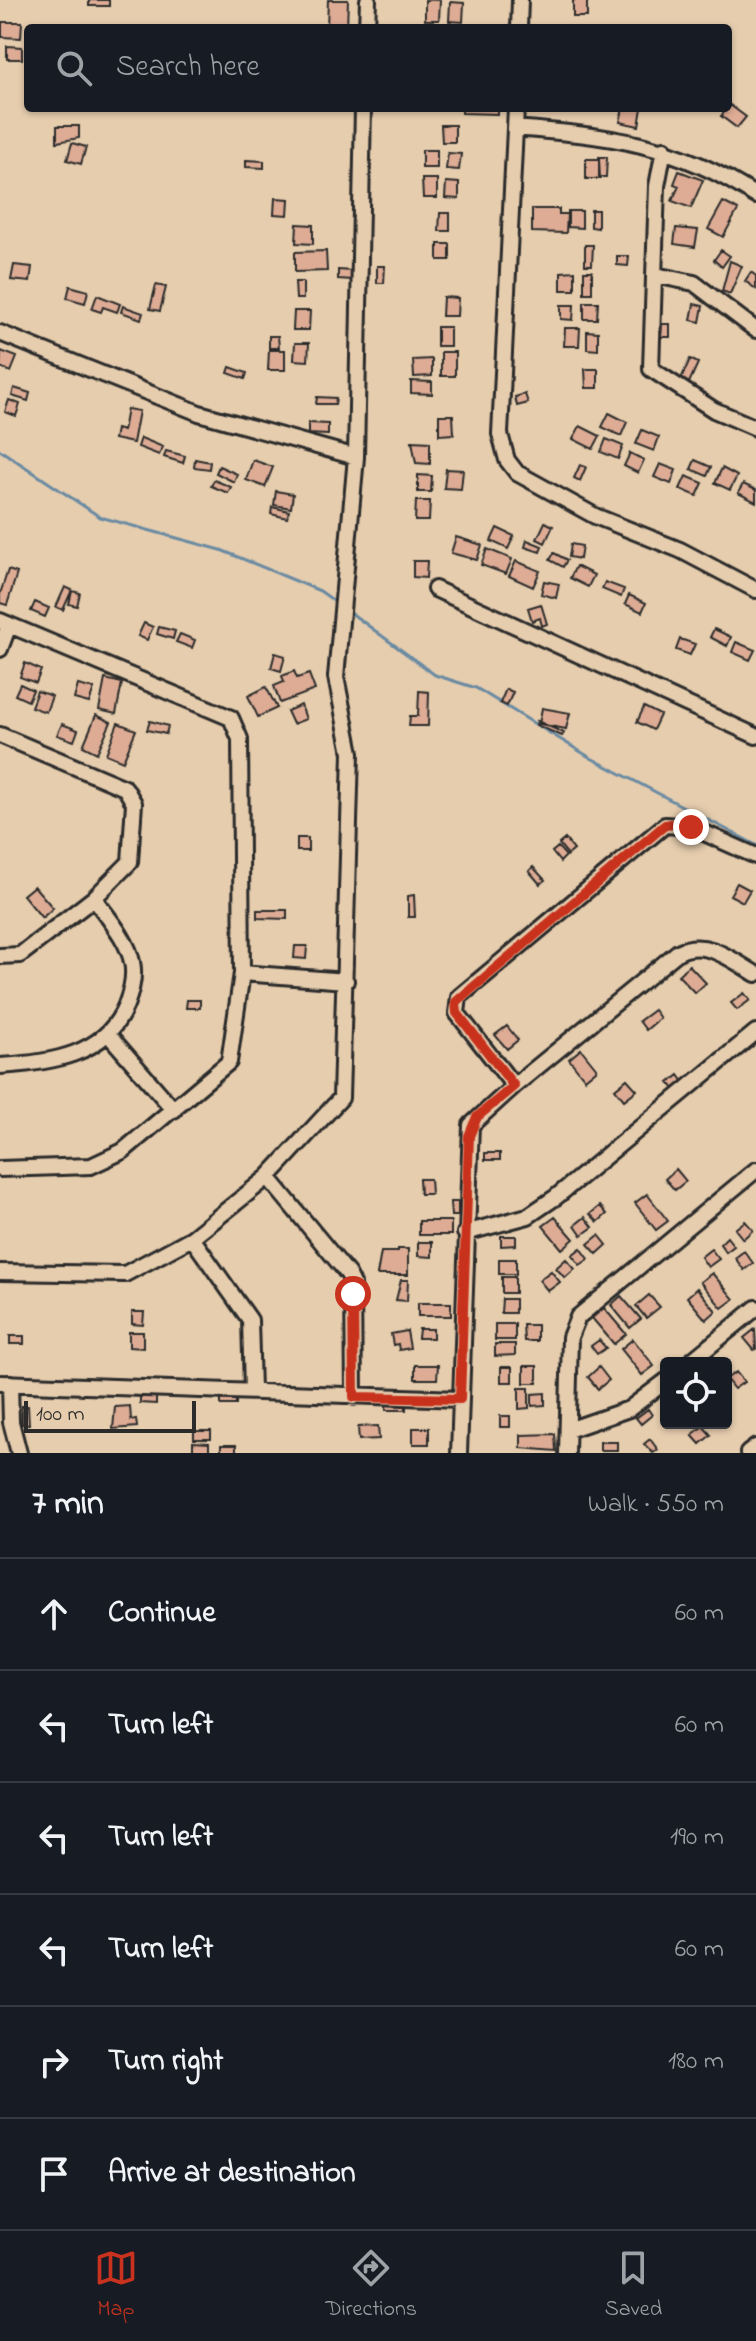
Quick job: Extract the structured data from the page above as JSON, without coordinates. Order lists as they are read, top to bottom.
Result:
{
  "scale_bar": "100 m",
  "page": {
    "search": "Search here",
    "scale": "100 m",
    "heading": ["7 min", "Walk · 550 m"],
    "list": [
      ["Continue", "60 m"],
      ["Turn left", "60 m"],
      ["Turn left", "190 m"],
      ["Turn left", "60 m"],
      ["Turn right", "180 m"],
      "Arrive at destination"
    ],
    "nav": ["Map", "Directions", "Saved"]
  }
}
